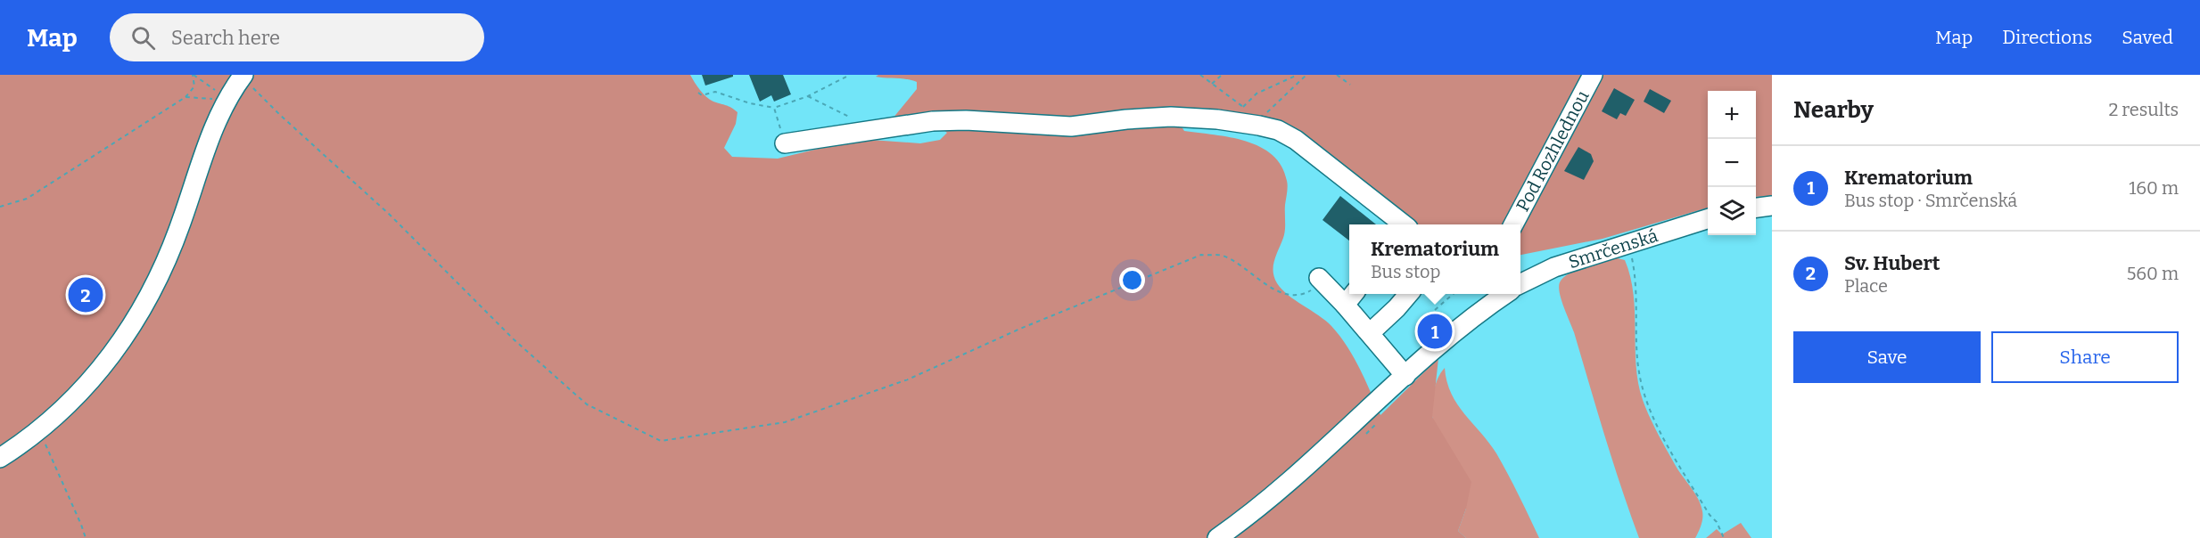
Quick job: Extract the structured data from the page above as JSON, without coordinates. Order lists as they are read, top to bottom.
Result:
{
  "streets": {
    "street": ["Pod Rozhlednou", "Smrčenská"]
  },
  "page": {
    "header": "Map",
    "search": "Search here",
    "nav": ["Map", "Directions", "Saved"],
    "heading": ["Nearby", "2 results"],
    "map_buttons": ["+", "−"],
    "list": [
      {
        "mark": "1",
        "name": "Krematorium",
        "note": "Bus stop · Smrčenská",
        "value": "160 m"
      },
      {
        "mark": "2",
        "name": "Sv. Hubert",
        "note": "Place",
        "value": "560 m"
      }
    ],
    "popup": ["Krematorium", "Bus stop"],
    "pins": ["2", "1"],
    "buttons": ["Save", "Share"]
  }
}
